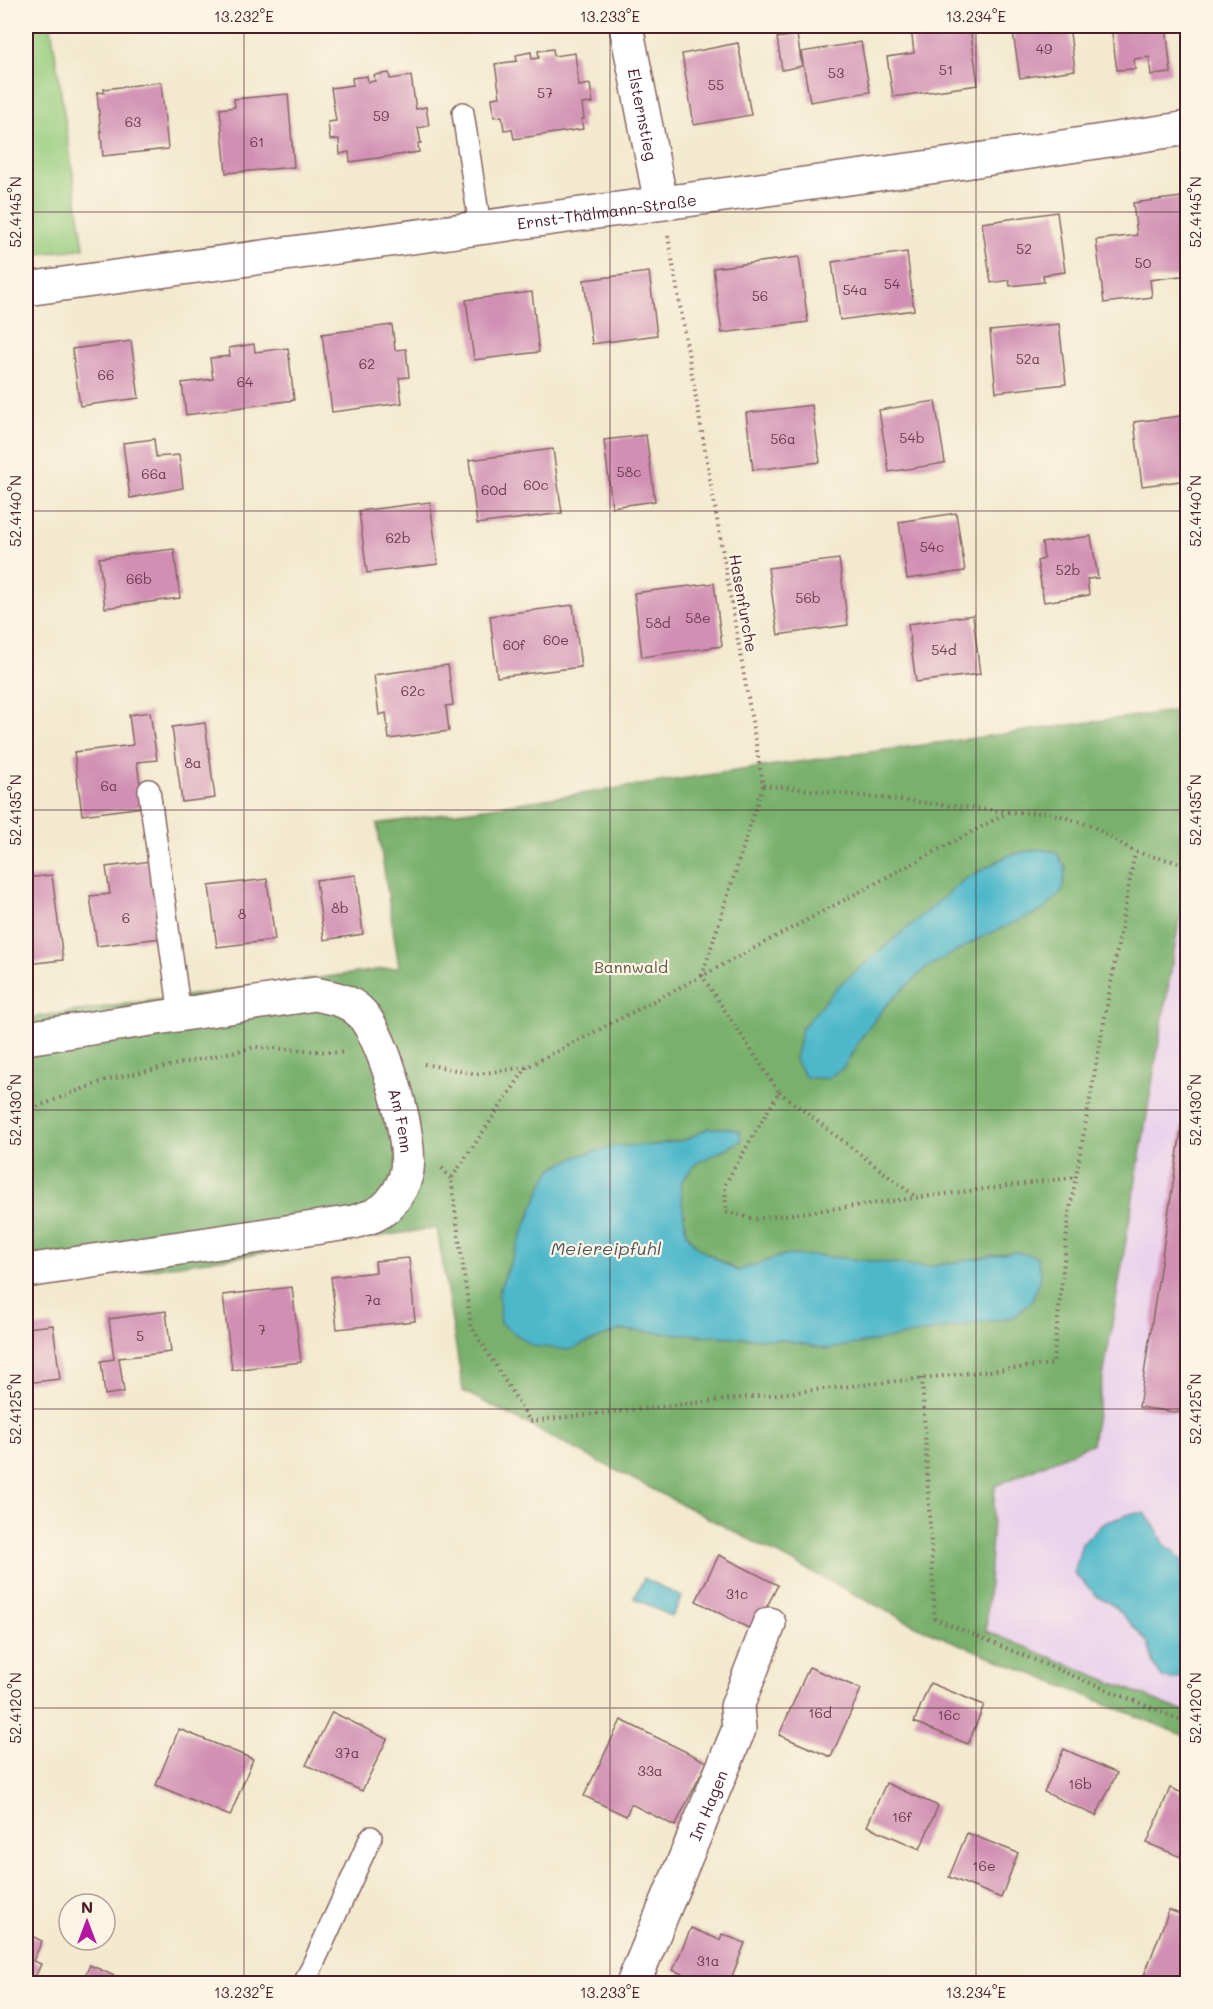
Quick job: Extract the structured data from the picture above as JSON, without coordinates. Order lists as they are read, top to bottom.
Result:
{
  "streets": {
    "street": [
      "Elsternstieg",
      "Ernst-Thälmann-Straße",
      "Am Fenn",
      "Im Hagen"
    ],
    "path": ["Hasenfurche"]
  },
  "crossings": [
    ["Elsternstieg", "Ernst-Thälmann-Straße"],
    ["Elsternstieg", "Hasenfurche"],
    ["Ernst-Thälmann-Straße", "Hasenfurche"]
  ],
  "water": ["Meiereipfuhl"],
  "parks": ["Bannwald"],
  "house_numbers": [
    "49",
    "51",
    "53",
    "55",
    "57",
    "59",
    "63",
    "61",
    "52",
    "50",
    "54",
    "54a",
    "56",
    "52a",
    "62",
    "66",
    "64",
    "54b",
    "56a",
    "58c",
    "66a",
    "60c",
    "60d",
    "62b",
    "54c",
    "52b",
    "66b",
    "56b",
    "58e",
    "58d",
    "60e",
    "60f",
    "54d",
    "62c",
    "8a",
    "6a",
    "8b",
    "8",
    "6",
    "7a",
    "7",
    "5",
    "31c",
    "16d",
    "16c",
    "37a",
    "33a",
    "16b",
    "16f",
    "16e",
    "31a"
  ],
  "north": "top",
  "coordinates": [
    "13.232°E",
    "13.233°E",
    "13.234°E",
    "52.4145°N",
    "52.4140°N",
    "52.4135°N",
    "52.4130°N",
    "52.4125°N",
    "52.4120°N"
  ]
}
